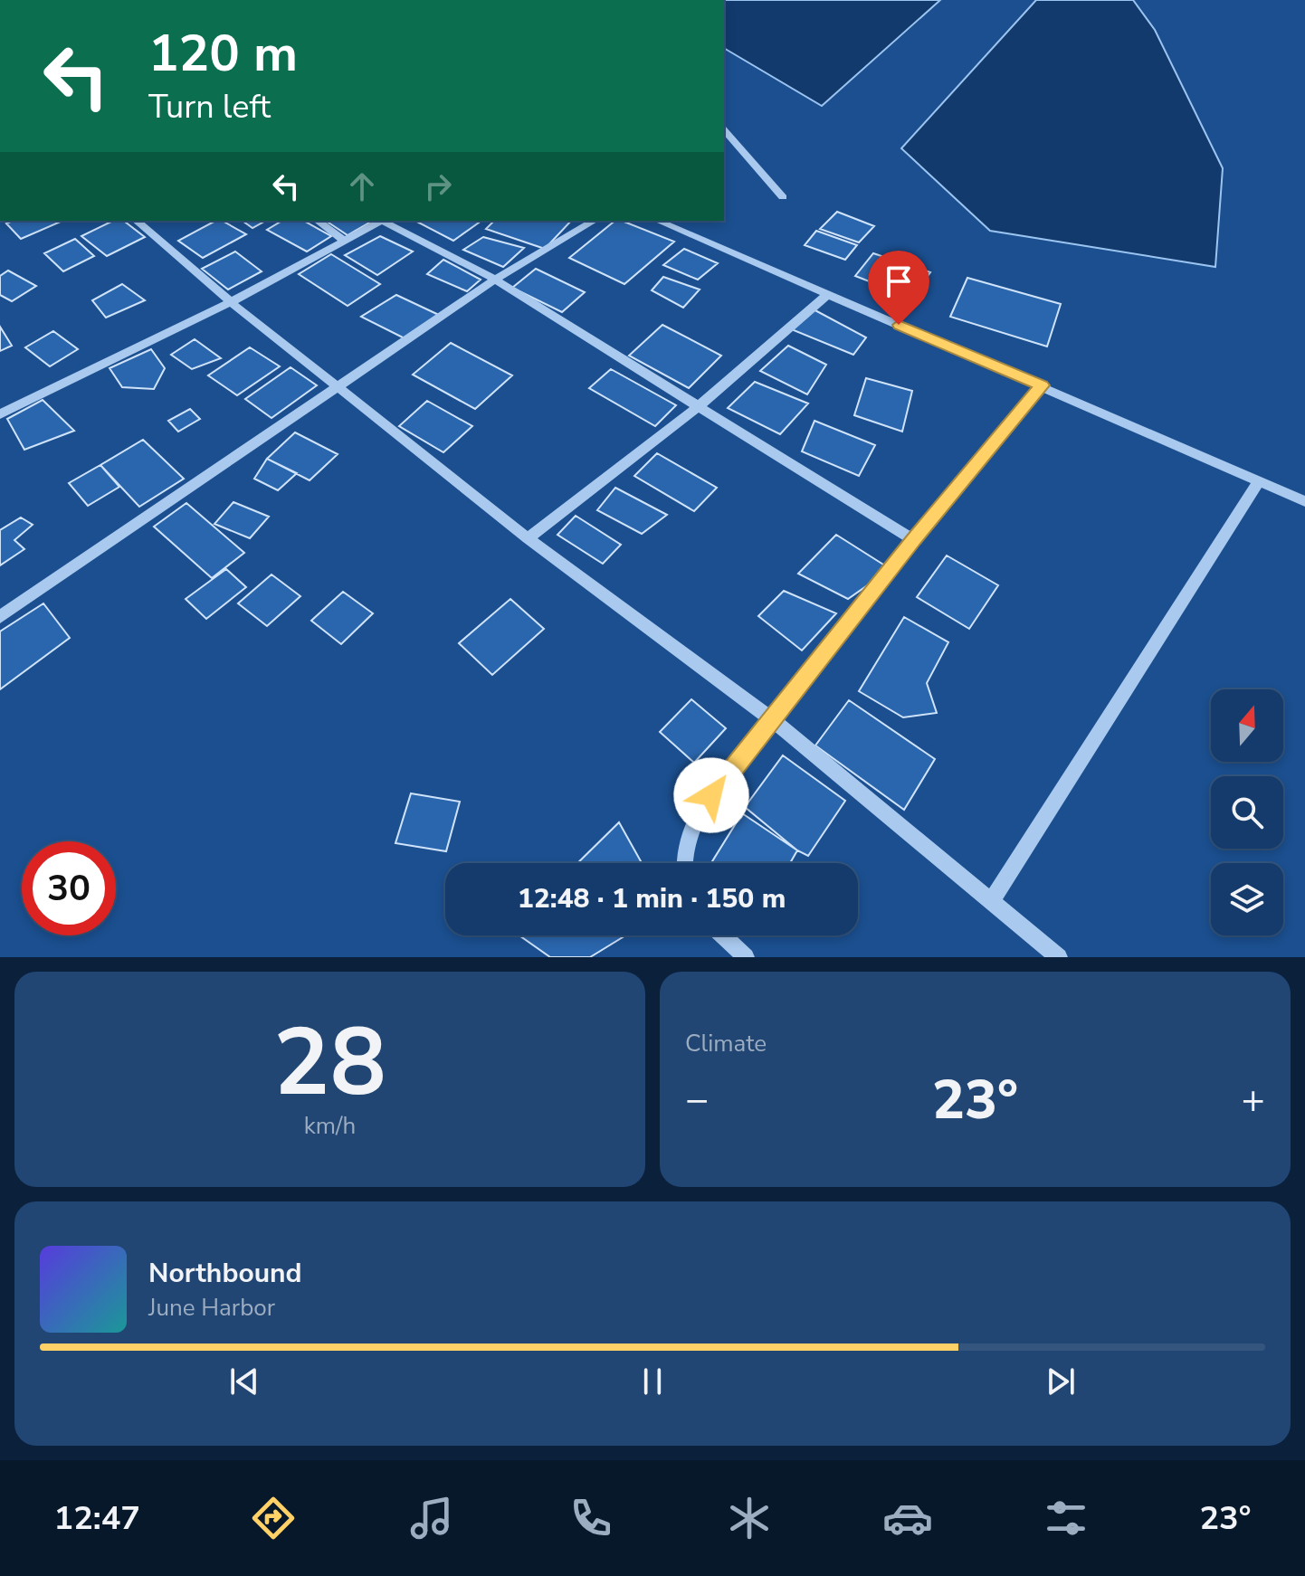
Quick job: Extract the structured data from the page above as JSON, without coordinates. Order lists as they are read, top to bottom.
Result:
{
  "north": "top",
  "page": {
    "turn": ["120 m", "Turn left"],
    "limit": "30",
    "trip": "12:48 · 1 min · 150 m",
    "tile": [
      ["28", "km/h"],
      "Climate"
    ],
    "heat": ["−", "23°", "+"],
    "song": ["Northbound", "June Harbor"],
    "tabs": ["12:47", "23°"]
  }
}
